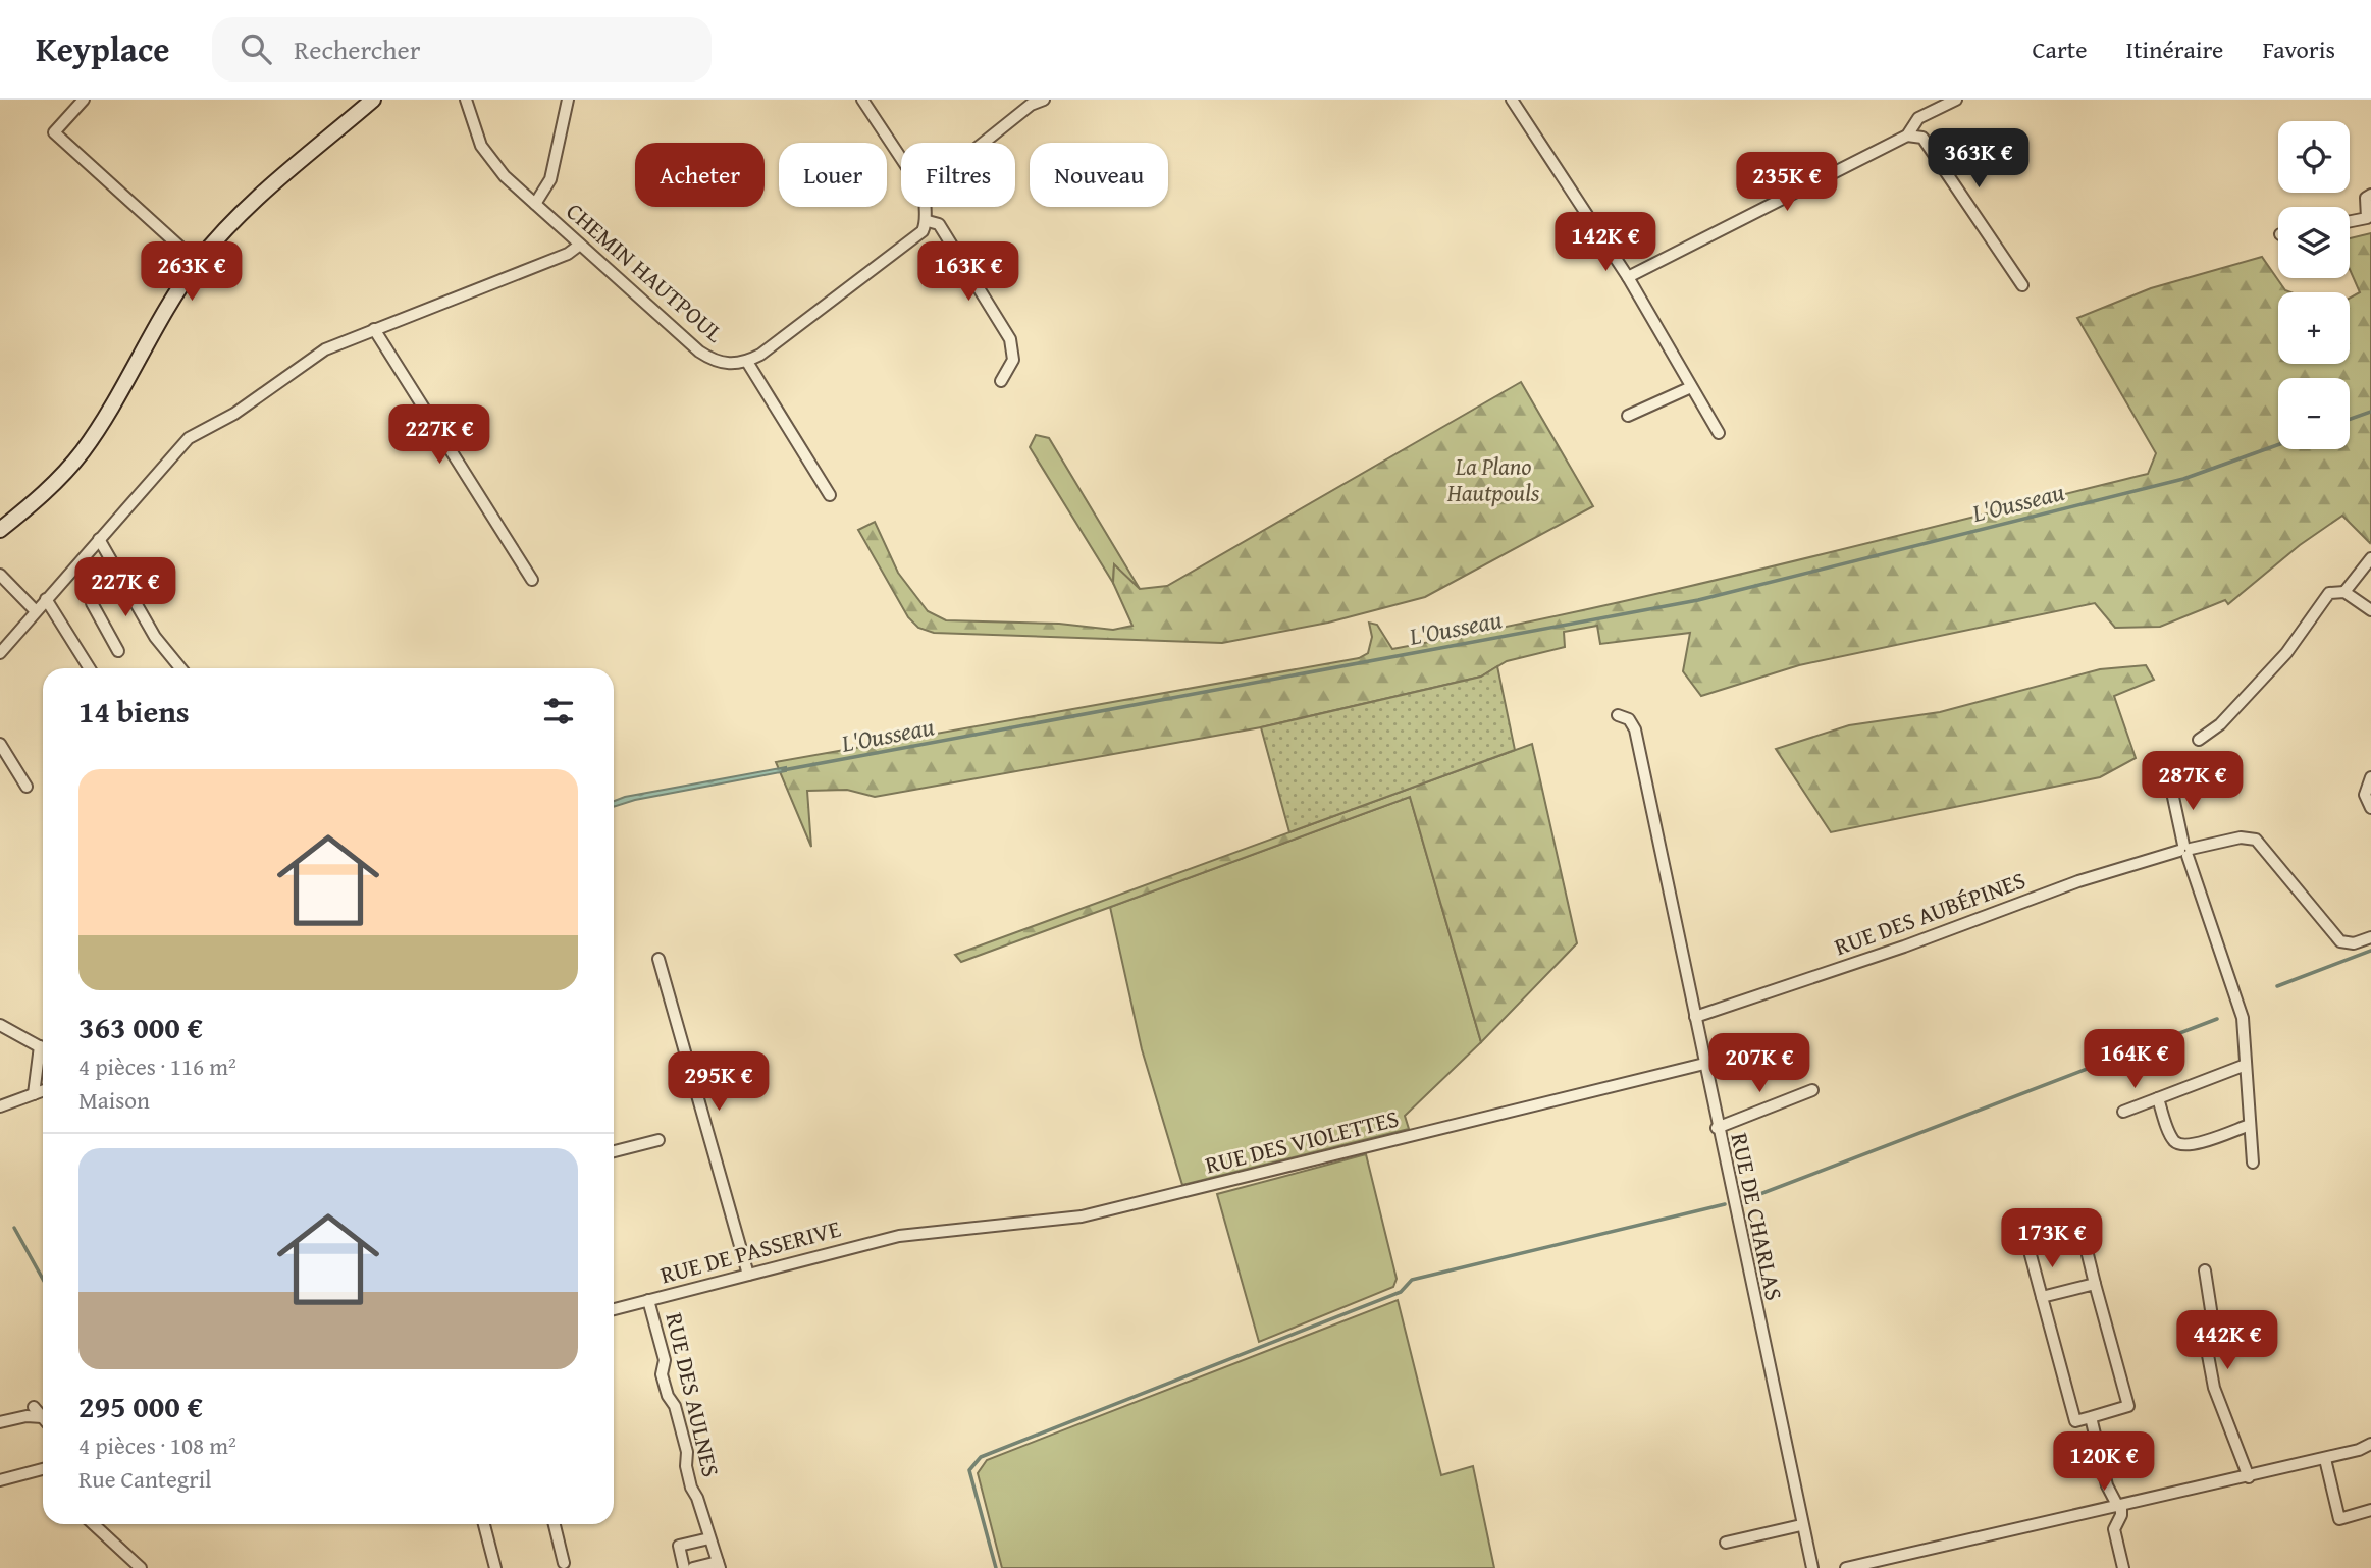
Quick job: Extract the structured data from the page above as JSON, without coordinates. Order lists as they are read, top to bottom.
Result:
{
  "streets": {
    "street": [
      "CHEMIN HAUTPOUL",
      "RUE DES AUBÉPINES",
      "RUE DES VIOLETTES",
      "RUE DE CHARLAS",
      "RUE DE PASSERIVE",
      "RUE DES AULNES"
    ]
  },
  "crossings": [
    ["RUE DES AUBÉPINES", "RUE DE CHARLAS"],
    ["RUE DES VIOLETTES", "RUE DE CHARLAS"],
    ["RUE DES VIOLETTES", "RUE DE PASSERIVE"],
    ["RUE DE PASSERIVE", "RUE DES AULNES"]
  ],
  "water": ["L'Ousseau"],
  "parks": ["La Plano Hautpouls"],
  "page": {
    "header": "Keyplace",
    "search": "Rechercher",
    "nav": ["Carte", "Itinéraire", "Favoris"],
    "map_buttons": ["+", "−"],
    "price": [
      "363K €",
      "235K €",
      "142K €",
      "263K €",
      "163K €",
      "227K €",
      "227K €",
      "287K €",
      "164K €",
      "207K €",
      "295K €",
      "173K €",
      "442K €",
      "120K €"
    ],
    "chip": [
      "Acheter",
      "Louer",
      "Filtres",
      "Nouveau"
    ],
    "heading": "14 biens",
    "list": [
      {
        "name": "363 000 €",
        "note": "4 pièces · 116 m² · Maison"
      },
      {
        "name": "295 000 €",
        "note": "4 pièces · 108 m² · Rue Cantegril"
      }
    ]
  }
}
